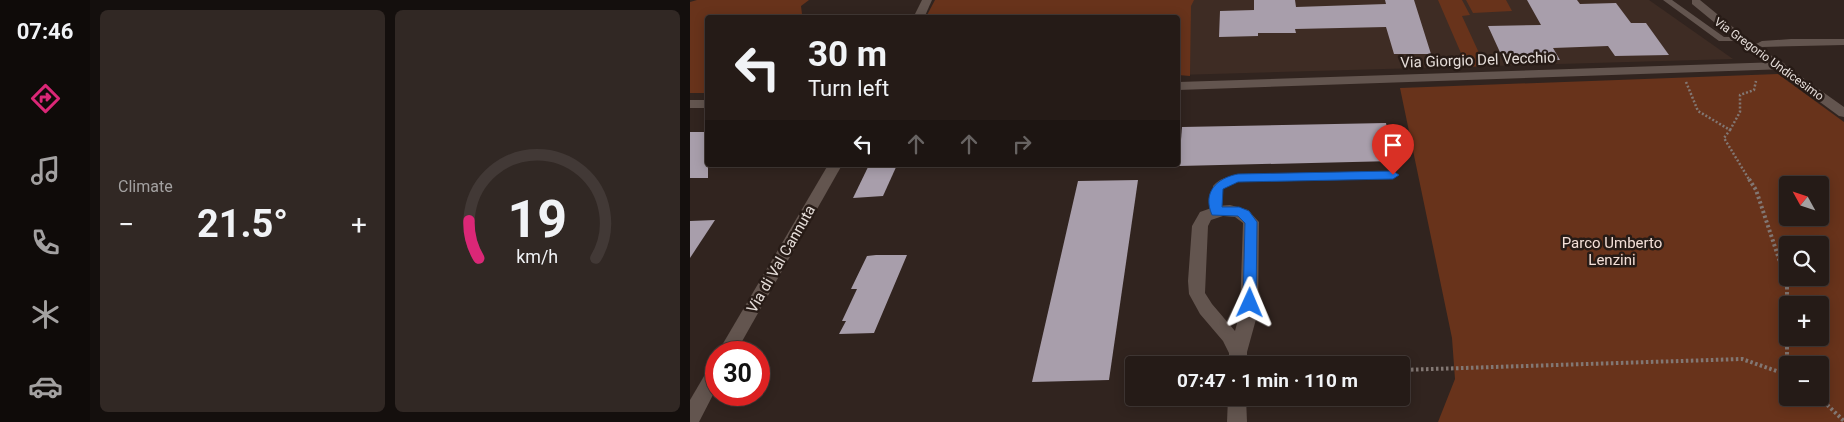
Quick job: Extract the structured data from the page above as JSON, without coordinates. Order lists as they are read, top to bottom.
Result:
{
  "streets": {
    "street": ["Via Gregorio Undicesimo", "Via Giorgio Del Vecchio", "Via di Val Cannuta"]
  },
  "crossings": [
    ["Via Gregorio Undicesimo", "Via Giorgio Del Vecchio"]
  ],
  "parks": ["Parco Umberto Lenzini"],
  "north": "top left",
  "page": {
    "tabs": "07:46",
    "tile": "Climate",
    "turn": ["30 m", "Turn left"],
    "map_buttons": ["+", "−"],
    "heat": ["−", "21.5°", "+"],
    "limit": "30",
    "trip": "07:47 · 1 min · 110 m",
    "gauge": ["19", "km/h"]
  }
}
